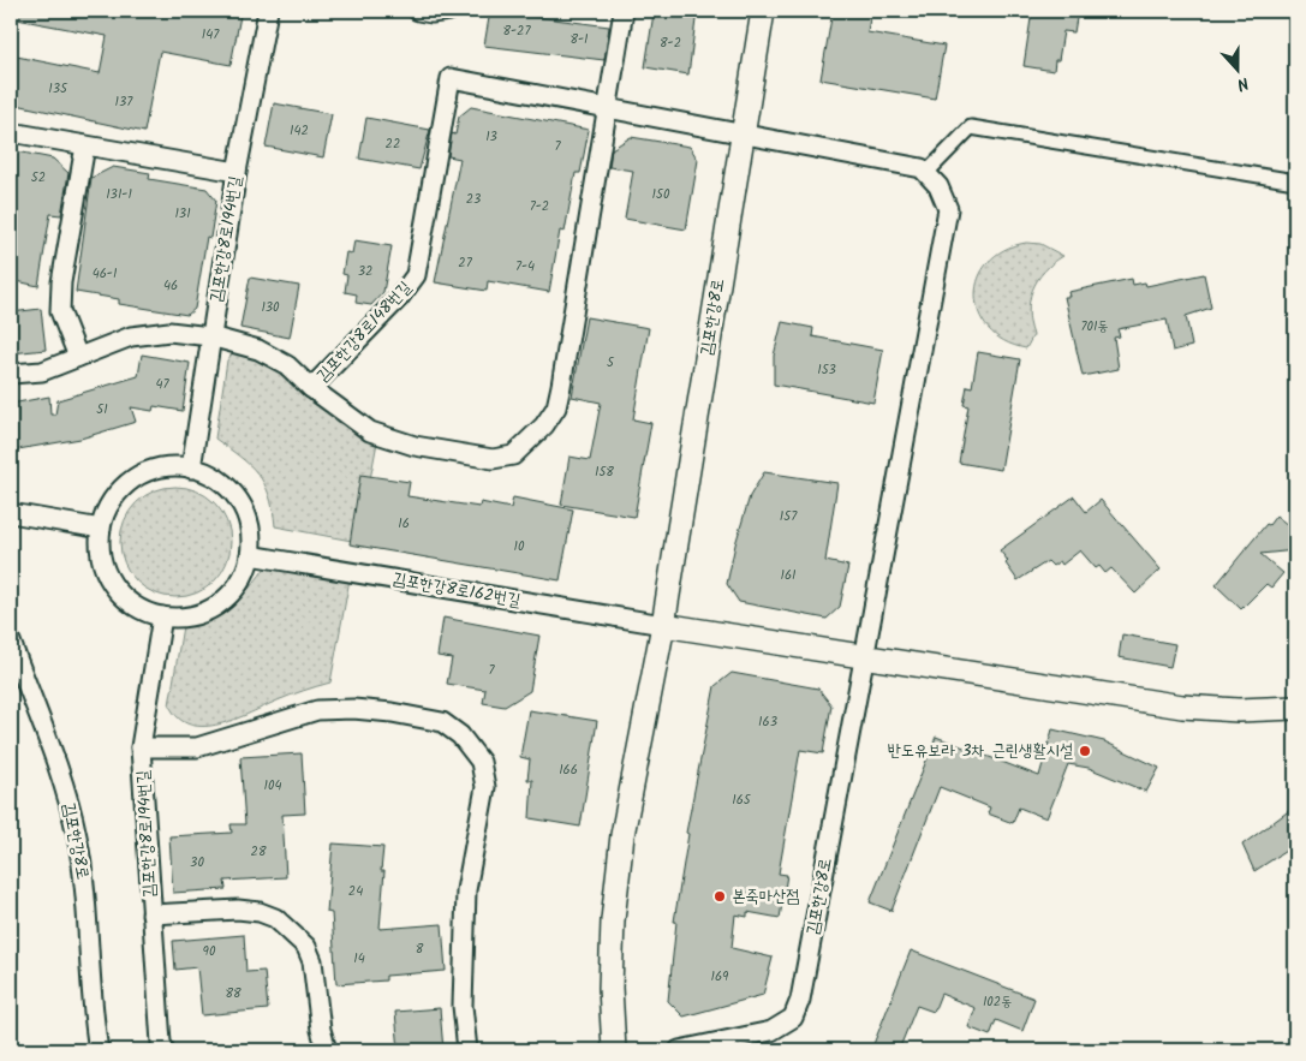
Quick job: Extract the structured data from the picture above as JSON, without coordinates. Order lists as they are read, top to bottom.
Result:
{
  "streets": {
    "street": [
      "김포한강8로194번길",
      "김포한강8로",
      "김포한강8로148번길",
      "김포한강8로162번길"
    ]
  },
  "crossings": [
    ["김포한강8로194번길", "김포한강8로148번길"],
    ["김포한강8로194번길", "김포한강8로162번길"],
    ["김포한강8로", "김포한강8로148번길"],
    ["김포한강8로", "김포한강8로162번길"]
  ],
  "places": ["반도유보라 3차 근린생활시설", "본죽마산점"],
  "house_numbers": [
    "8-27",
    "147",
    "8-1",
    "8-2",
    "135",
    "137",
    "142",
    "13",
    "22",
    "7",
    "52",
    "131-1",
    "150",
    "23",
    "7-2",
    "131",
    "27",
    "7-4",
    "32",
    "46-1",
    "46",
    "130",
    "701동",
    "5",
    "153",
    "47",
    "51",
    "158",
    "157",
    "16",
    "10",
    "161",
    "7",
    "163",
    "166",
    "104",
    "165",
    "28",
    "30",
    "24",
    "8",
    "90",
    "14",
    "169",
    "88",
    "102동"
  ],
  "north": "bottom"
}
